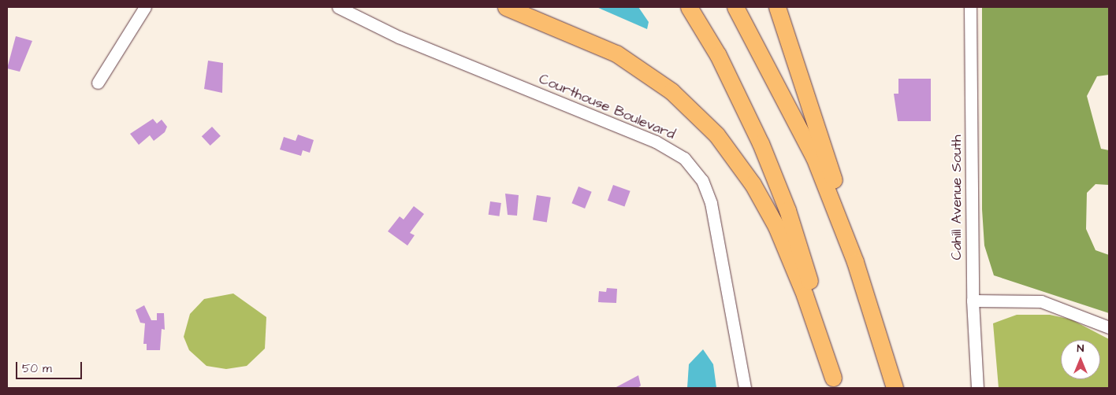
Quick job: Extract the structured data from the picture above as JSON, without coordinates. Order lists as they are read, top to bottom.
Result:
{
  "streets": {
    "street": ["Courthouse Boulevard", "Cahill Avenue South"]
  },
  "scale_bar": "50 m",
  "north": "top"
}
